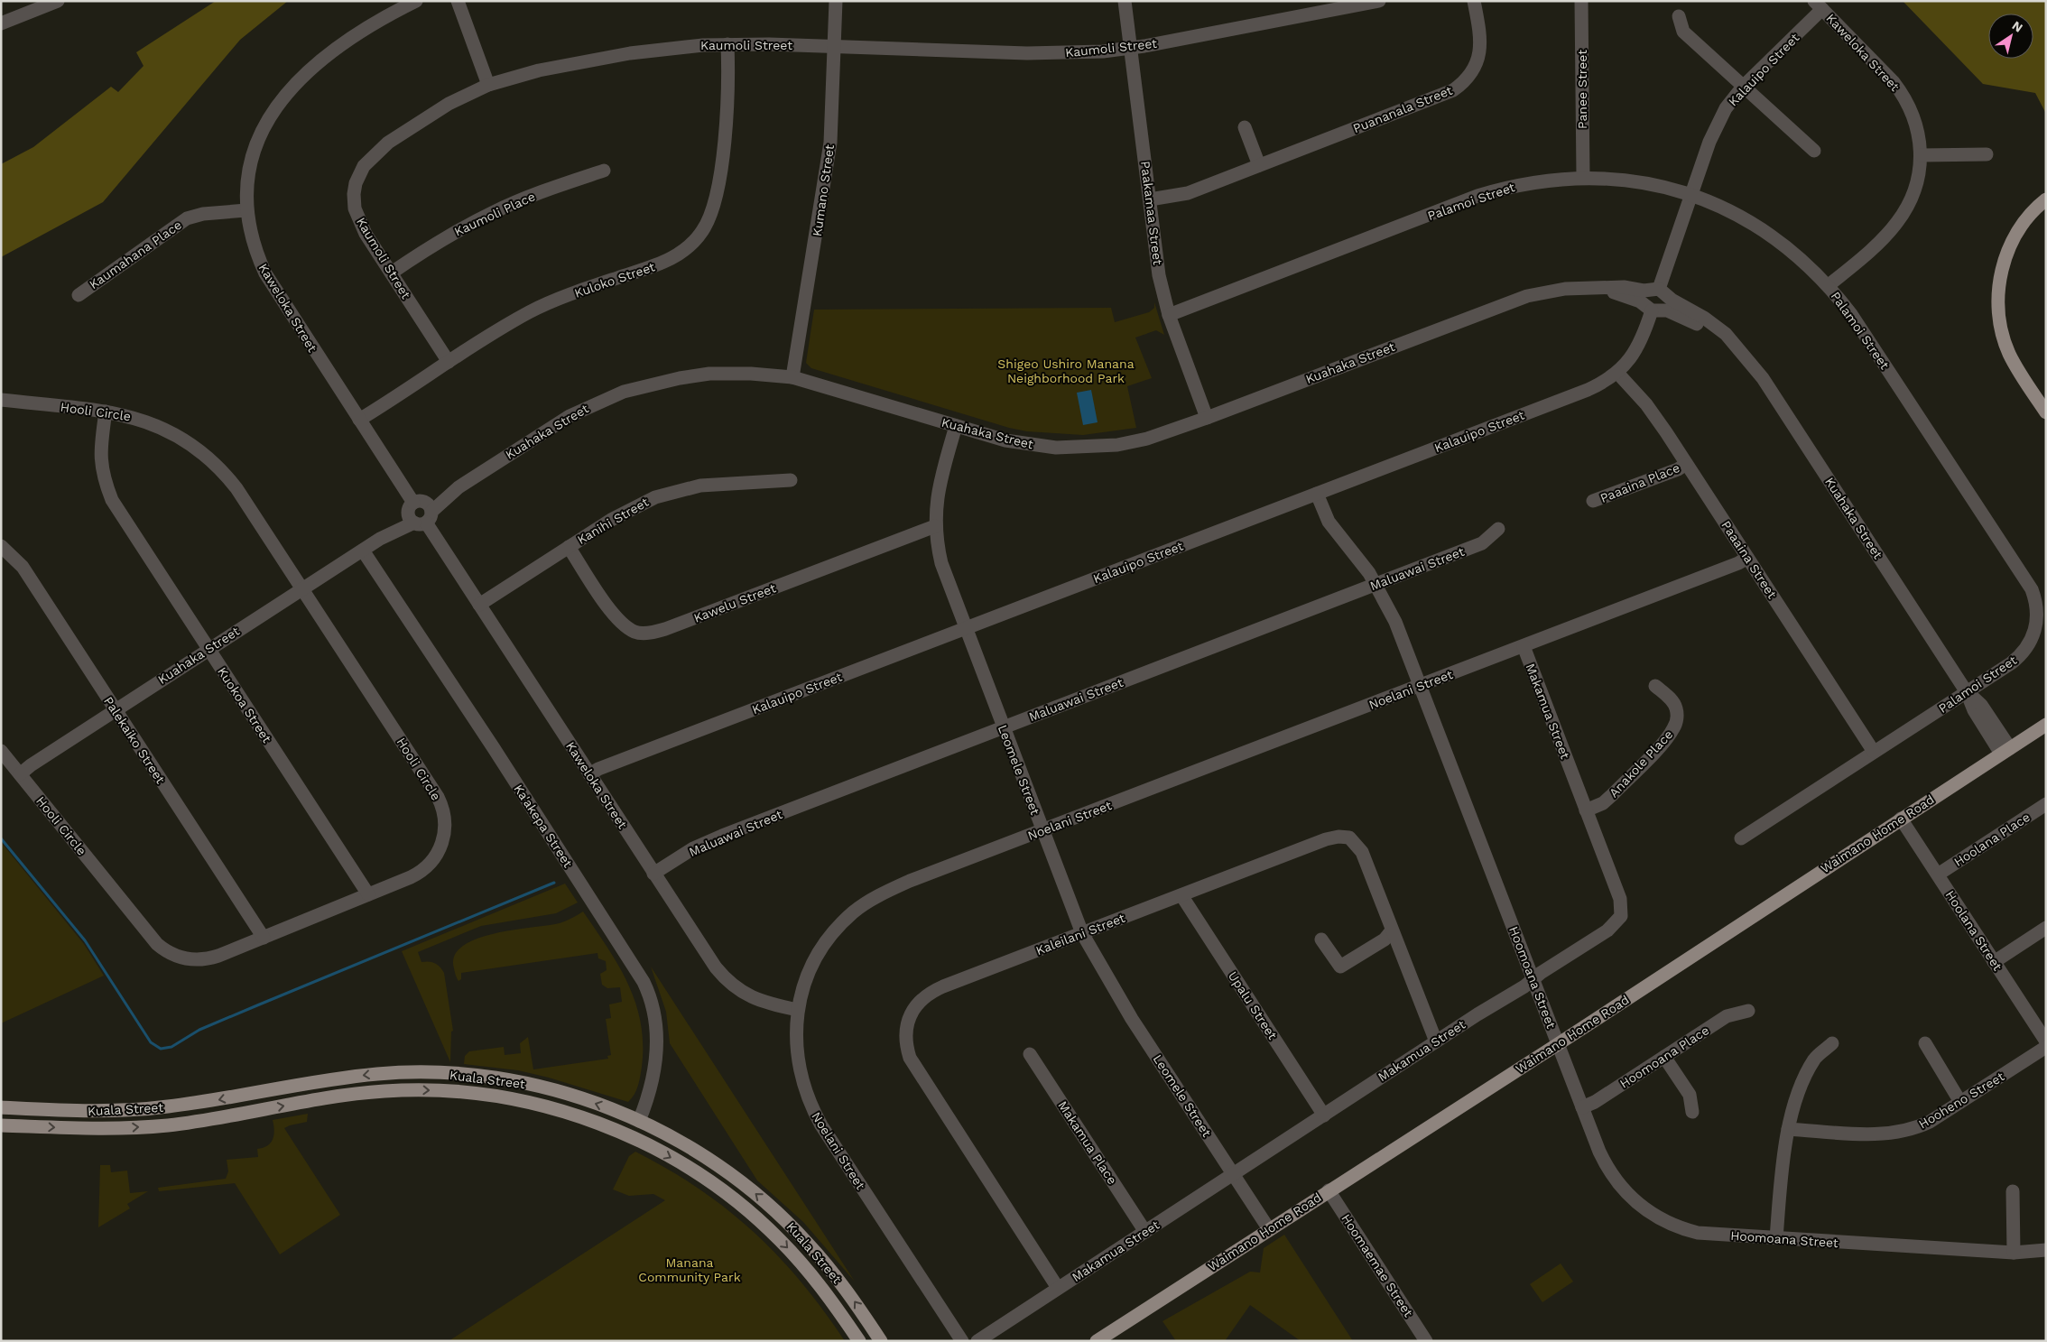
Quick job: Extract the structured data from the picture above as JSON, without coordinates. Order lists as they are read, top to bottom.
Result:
{
  "streets": {
    "main road": ["Waimano Home Road", "Kuala Street"],
    "street": [
      "Kaumoli Street",
      "Kaweloka Street",
      "Kalauipo Street",
      "Panee Street",
      "Puananala Street",
      "Kumano Street",
      "Palamoi Street",
      "Paakamaa Street",
      "Kaumoli Place",
      "Kaumahana Place",
      "Kuloko Street",
      "Kuahaka Street",
      "Hooli Circle",
      "Paaaina Place",
      "Kanihi Street",
      "Paaaina Street",
      "Maluawai Street",
      "Kawelu Street",
      "Noelani Street",
      "Kuokoa Street",
      "Makamua Street",
      "Palekaiko Street",
      "Anakole Place",
      "Leomele Street",
      "Ka'akepa Street",
      "Hoolana Place",
      "Hoolana Street",
      "Kaleilani Street",
      "Hoomoana Street",
      "Upalu Street",
      "Hoomoana Place",
      "Hooheno Street",
      "Makamua Place",
      "Hoomaemae Street"
    ]
  },
  "crossings": [
    ["Kaumoli Street", "Kumano Street"],
    ["Kaumoli Street", "Paakamaa Street"],
    ["Kaumoli Street", "Kaumoli Place"],
    ["Kaumoli Street", "Kuloko Street"],
    ["Kaweloka Street", "Kalauipo Street"],
    ["Kaweloka Street", "Palamoi Street"],
    ["Kaweloka Street", "Kaumahana Place"],
    ["Kaweloka Street", "Kuloko Street"],
    ["Kaweloka Street", "Kuahaka Street"],
    ["Kaweloka Street", "Kanihi Street"],
    ["Kaweloka Street", "Maluawai Street"],
    ["Kaweloka Street", "Noelani Street"],
    ["Kalauipo Street", "Palamoi Street"],
    ["Kalauipo Street", "Kuahaka Street"],
    ["Kalauipo Street", "Paaaina Street"],
    ["Kalauipo Street", "Leomele Street"],
    ["Kalauipo Street", "Hoomoana Street"],
    ["Panee Street", "Palamoi Street"],
    ["Puananala Street", "Paakamaa Street"],
    ["Kumano Street", "Kuahaka Street"],
    ["Palamoi Street", "Paakamaa Street"],
    ["Palamoi Street", "Kuahaka Street"],
    ["Palamoi Street", "Paaaina Street"],
    ["Paakamaa Street", "Kuahaka Street"],
    ["Kuahaka Street", "Hooli Circle"],
    ["Kuahaka Street", "Kuokoa Street"],
    ["Kuahaka Street", "Palekaiko Street"],
    ["Kuahaka Street", "Leomele Street"],
    ["Kuahaka Street", "Ka'akepa Street"],
    ["Kuahaka Street", "Waimano Home Road"],
    ["Hooli Circle", "Kuokoa Street"],
    ["Hooli Circle", "Palekaiko Street"],
    ["Paaaina Place", "Paaaina Street"],
    ["Kanihi Street", "Kawelu Street"],
    ["Paaaina Street", "Noelani Street"],
    ["Maluawai Street", "Leomele Street"],
    ["Maluawai Street", "Hoomoana Street"],
    ["Kawelu Street", "Leomele Street"],
    ["Noelani Street", "Makamua Street"],
    ["Noelani Street", "Leomele Street"],
    ["Noelani Street", "Hoomoana Street"],
    ["Makamua Street", "Anakole Place"],
    ["Makamua Street", "Leomele Street"],
    ["Makamua Street", "Kaleilani Street"],
    ["Makamua Street", "Hoomoana Street"],
    ["Makamua Street", "Upalu Street"],
    ["Makamua Street", "Makamua Place"],
    ["Leomele Street", "Waimano Home Road"],
    ["Leomele Street", "Kaleilani Street"],
    ["Ka'akepa Street", "Kuala Street"],
    ["Waimano Home Road", "Hoolana Street"],
    ["Waimano Home Road", "Hoomoana Street"],
    ["Waimano Home Road", "Hoomaemae Street"],
    ["Hoolana Place", "Hoolana Street"],
    ["Kaleilani Street", "Upalu Street"],
    ["Hoomoana Street", "Hoomoana Place"]
  ],
  "parks": ["Shigeo Ushiro Manana Neighborhood Park", "Manana Community Park"],
  "north": "top right"
}
